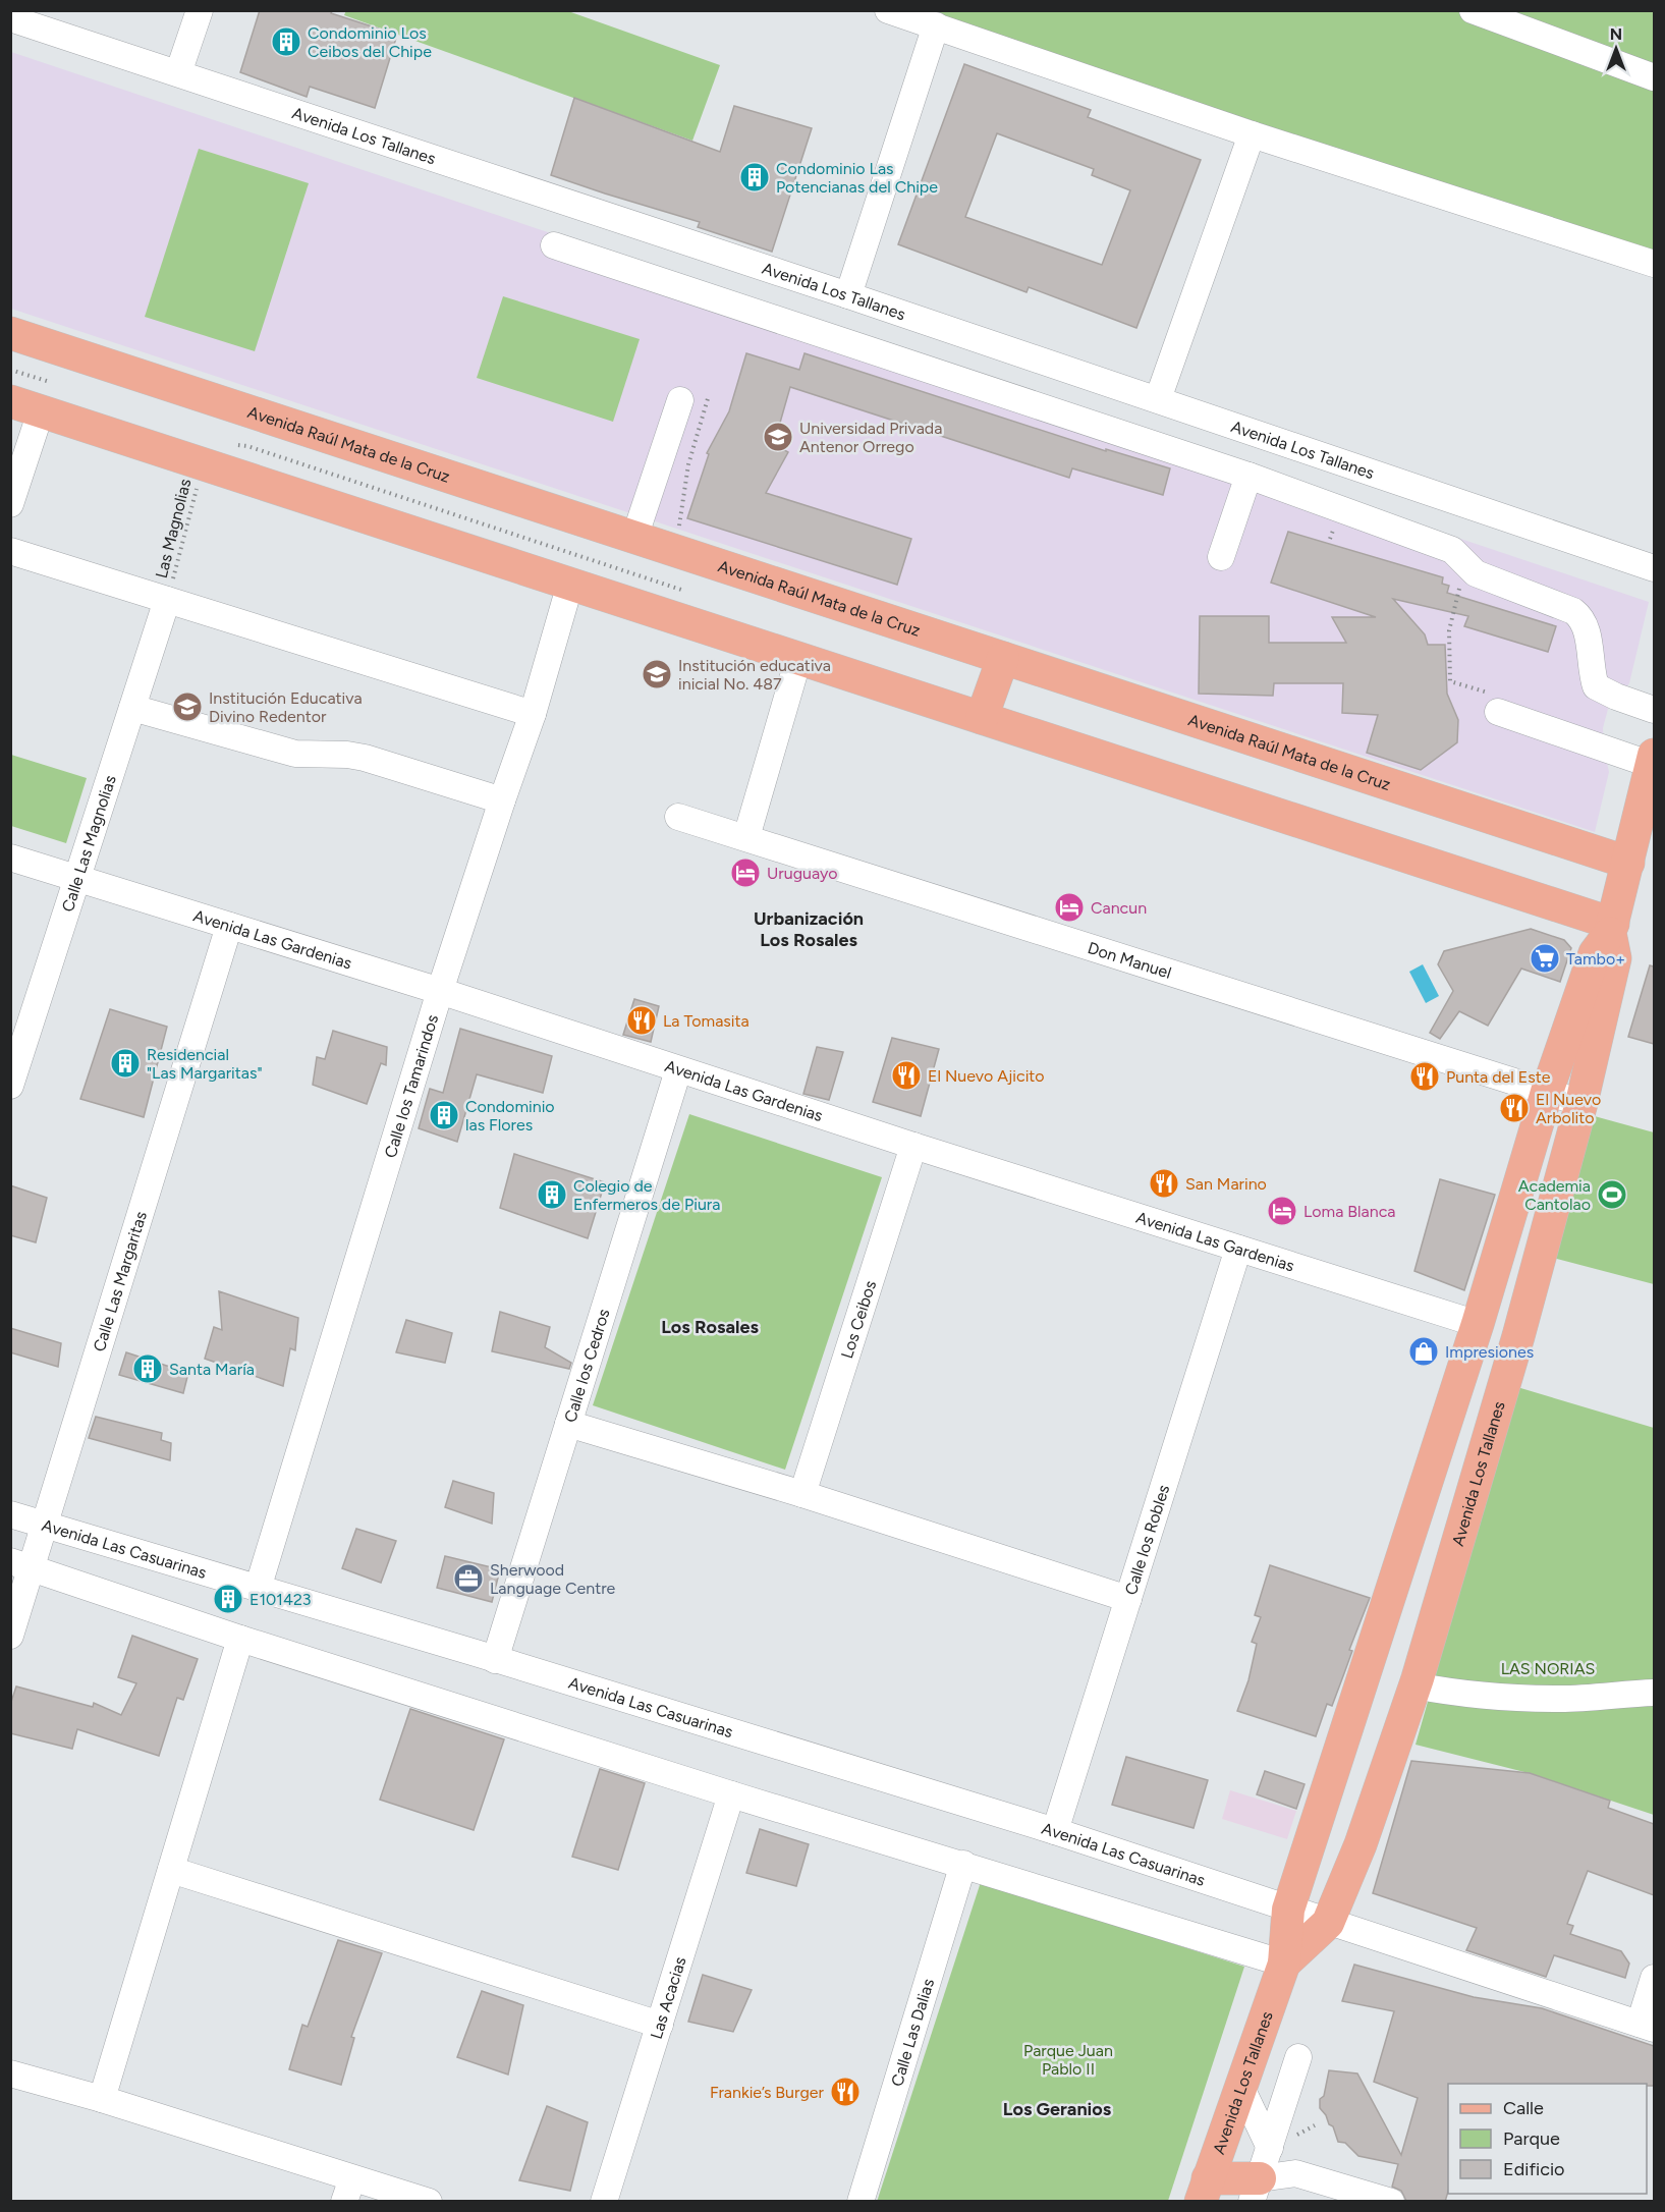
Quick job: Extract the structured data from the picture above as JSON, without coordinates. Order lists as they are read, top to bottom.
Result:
{
  "streets": {
    "main road": ["Avenida Los Tallanes", "Avenida Raúl Mata de la Cruz"],
    "street": [
      "Calle Las Magnolias",
      "Avenida Las Gardenias",
      "Don Manuel",
      "Calle los Tamarindos",
      "Calle Las Margaritas",
      "Los Ceibos",
      "Calle los Cedros",
      "Calle los Robles",
      "Avenida Las Casuarinas",
      "Las Acacias",
      "Calle Las Dalias"
    ],
    "path": ["Las Magnolias"]
  },
  "crossings": [
    ["Avenida Los Tallanes", "Avenida Las Gardenias"],
    ["Avenida Los Tallanes", "Don Manuel"],
    ["Avenida Los Tallanes", "Avenida Las Casuarinas"],
    ["Las Magnolias", "Calle Las Magnolias"],
    ["Calle Las Magnolias", "Avenida Las Gardenias"],
    ["Avenida Las Gardenias", "Calle los Tamarindos"],
    ["Avenida Las Gardenias", "Calle Las Margaritas"],
    ["Avenida Las Gardenias", "Los Ceibos"],
    ["Avenida Las Gardenias", "Calle los Cedros"],
    ["Avenida Las Gardenias", "Calle los Robles"],
    ["Calle los Tamarindos", "Avenida Las Casuarinas"],
    ["Calle Las Margaritas", "Avenida Las Casuarinas"],
    ["Calle los Cedros", "Avenida Las Casuarinas"],
    ["Calle los Robles", "Avenida Las Casuarinas"]
  ],
  "districts": ["Urbanización Los Rosales", "Los Rosales", "Los Geranios"],
  "parks": ["LAS NORIAS", "Parque Juan Pablo II"],
  "places": {
    "building": [
      "Condominio Los Ceibos del Chipe",
      "Condominio Las Potencianas del Chipe",
      "Residencial \"Las Margaritas\"",
      "Condominio las Flores",
      "Colegio de Enfermeros de Piura",
      "Santa María",
      "E101423"
    ],
    "school or university": ["Universidad Privada Antenor Orrego", "Institución educativa inicial No. 487", "Institución Educativa Divino Redentor"],
    "hotel": ["Uruguayo", "Cancun", "Loma Blanca"],
    "supermarket": ["Tambo+"],
    "restaurant": [
      "La Tomasita",
      "El Nuevo Ajicito",
      "Punta del Este",
      "El Nuevo Arbolito",
      "San Marino",
      "Frankie’s Burger"
    ],
    "sports": ["Academia Cantolao"],
    "shop": ["Impresiones"],
    "office": ["Sherwood Language Centre"]
  },
  "legend": ["Calle", "Parque", "Edificio"],
  "north": "top"
}
